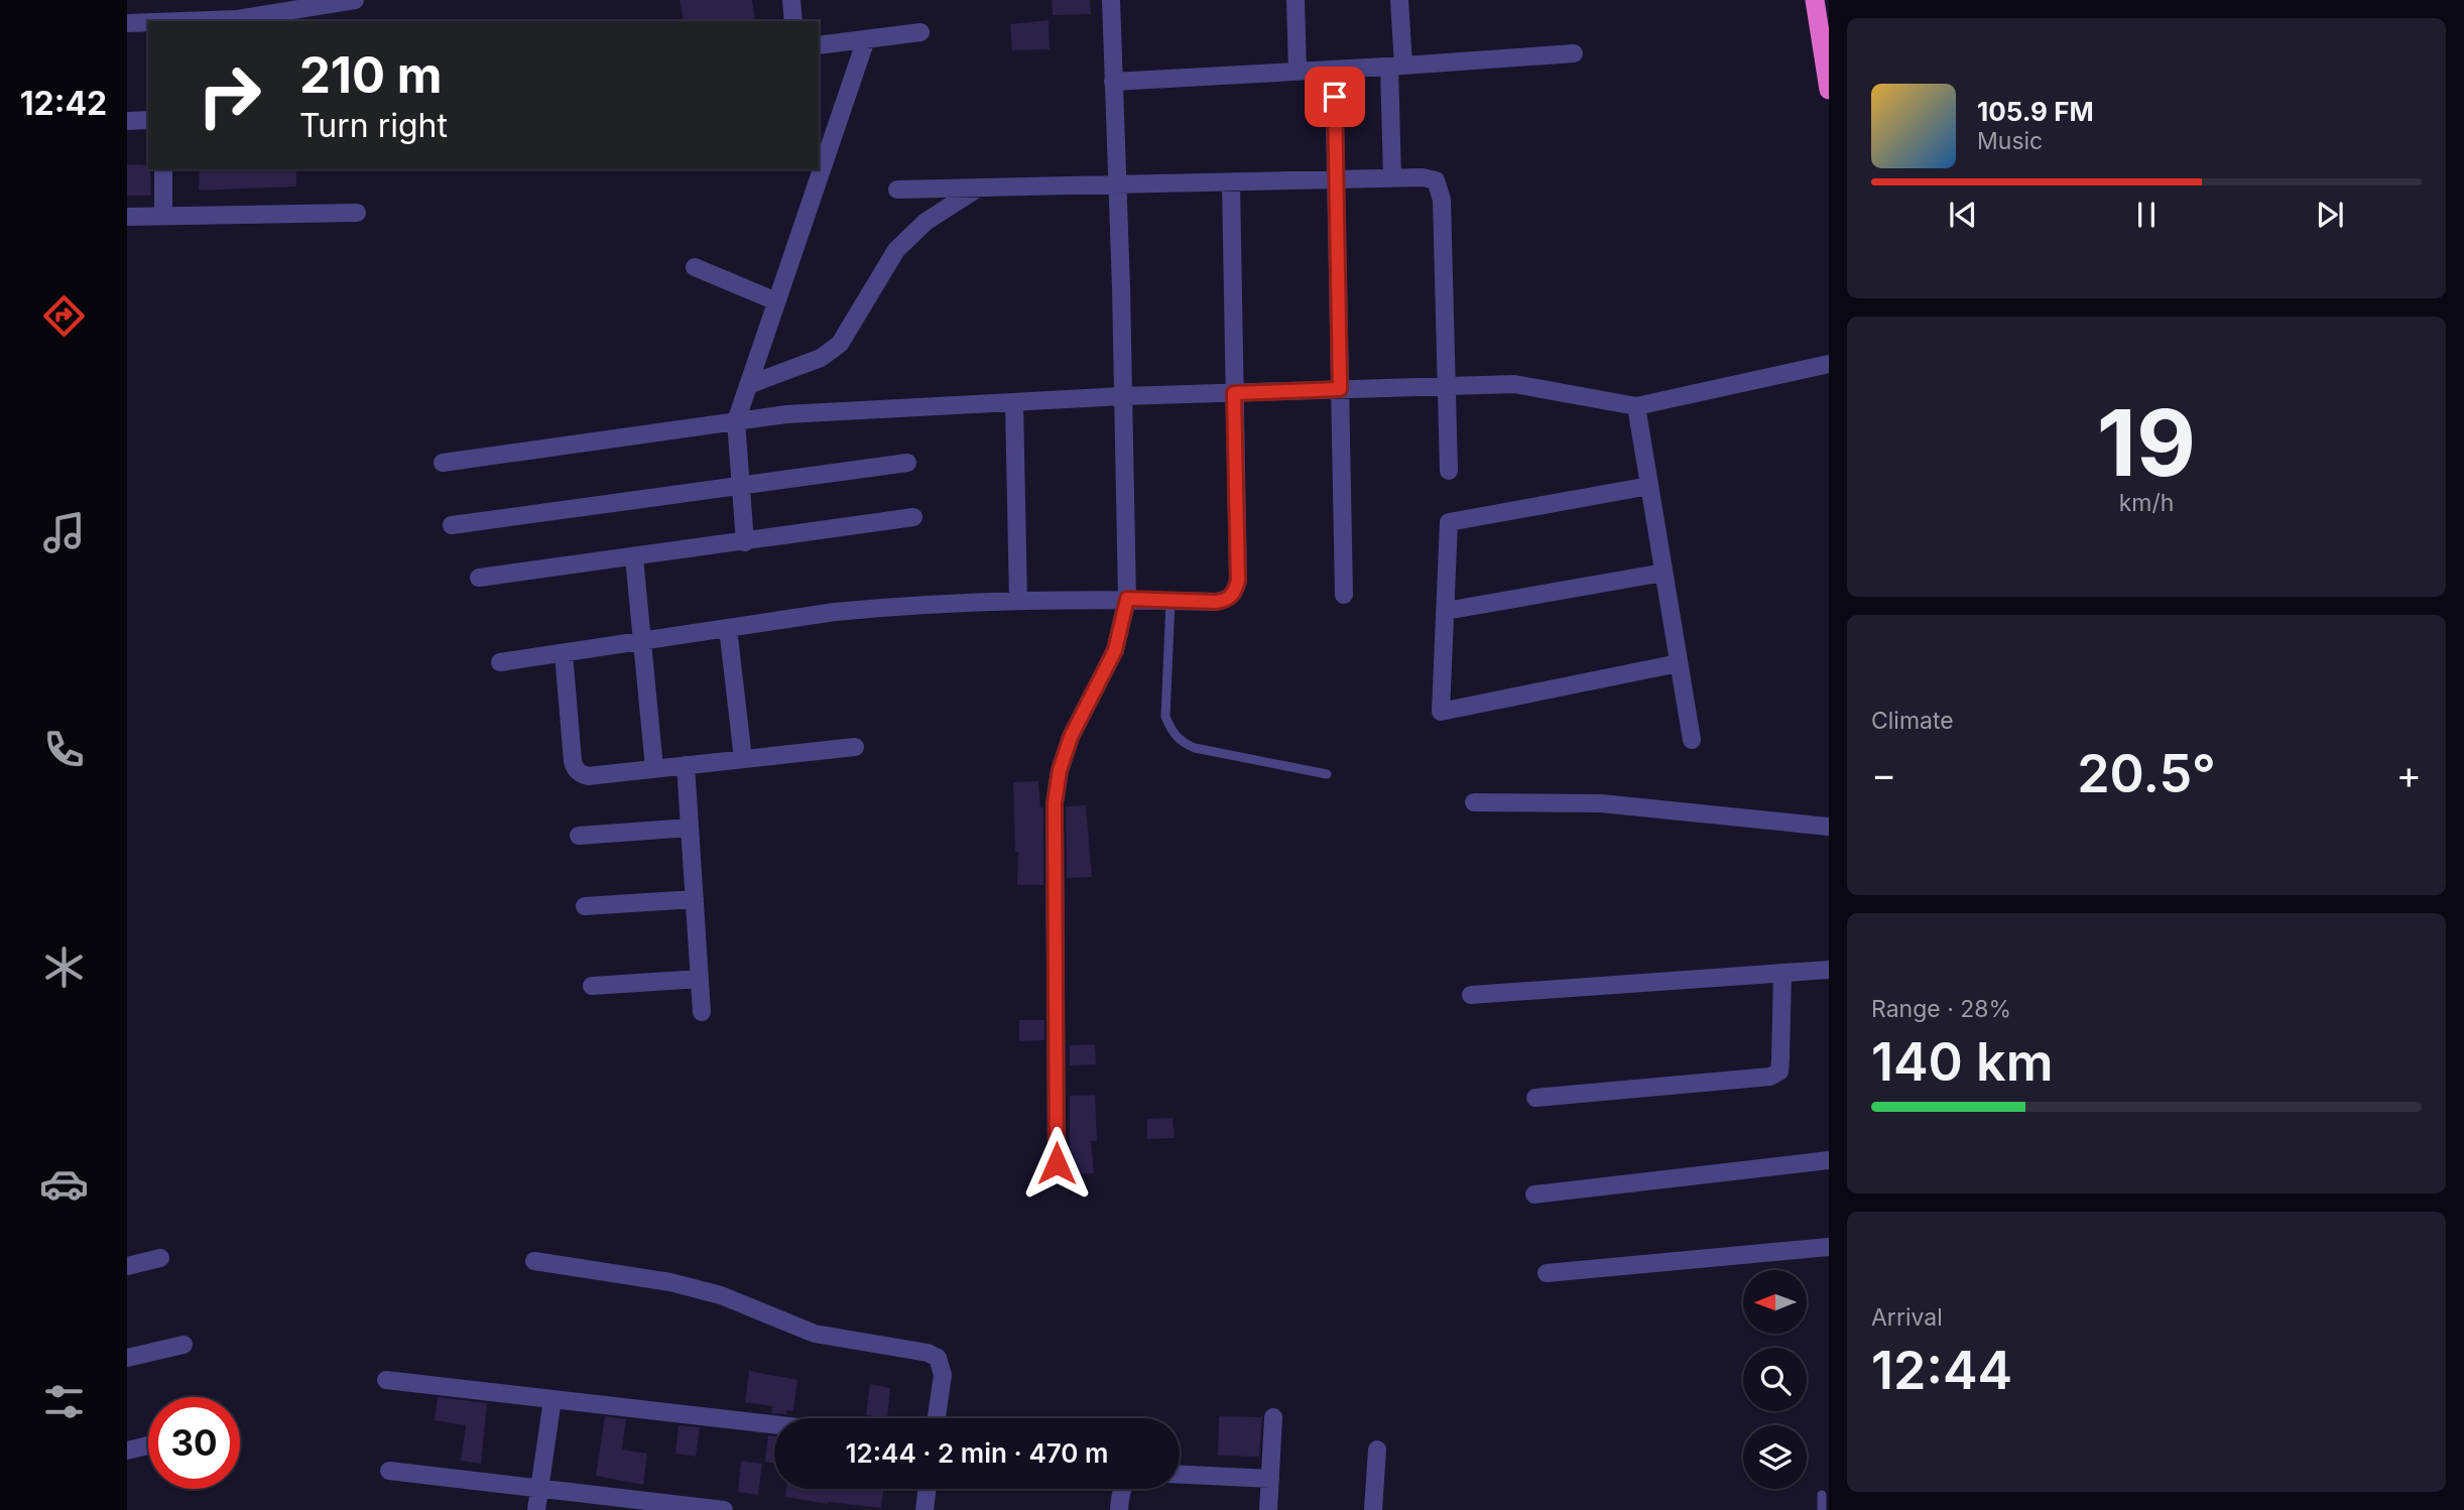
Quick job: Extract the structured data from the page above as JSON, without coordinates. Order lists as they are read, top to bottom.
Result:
{
  "north": "left",
  "page": {
    "tabs": "12:42",
    "turn": ["210 m", "Turn right"],
    "song": ["105.9 FM", "Music"],
    "tile": [
      ["19", "km/h"],
      "Climate",
      ["Range · 28%", "140 km"],
      ["Arrival", "12:44"]
    ],
    "heat": ["−", "20.5°", "+"],
    "limit": "30",
    "trip": "12:44 · 2 min · 470 m"
  }
}
